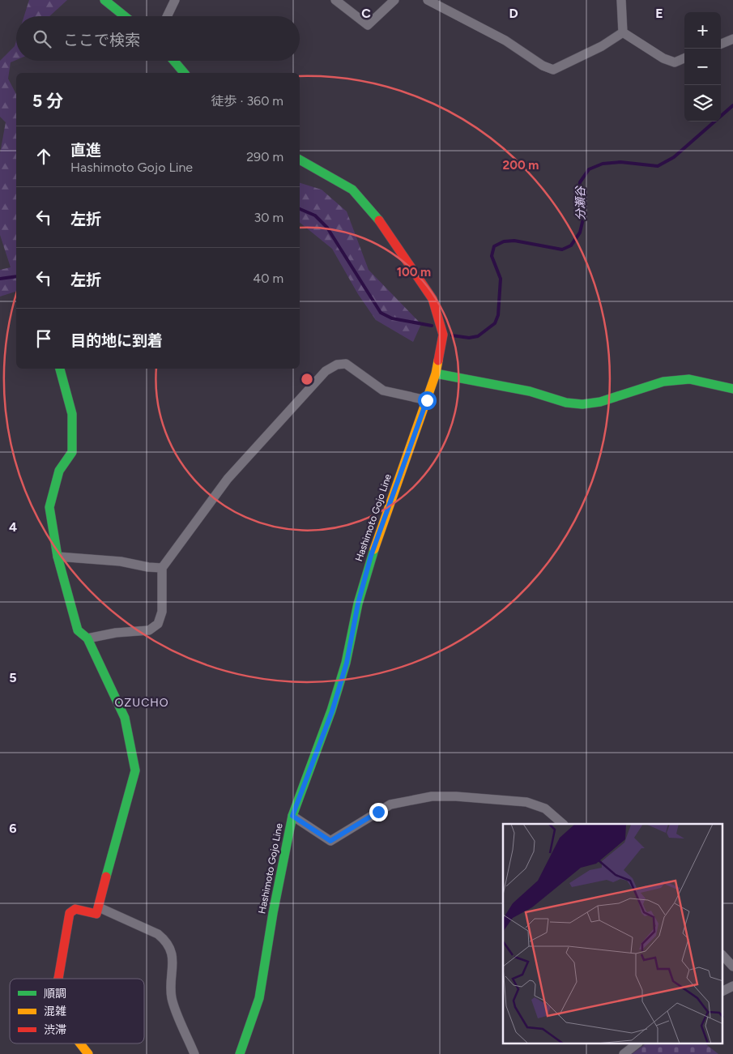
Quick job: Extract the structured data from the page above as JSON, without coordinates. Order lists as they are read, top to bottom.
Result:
{
  "streets": {
    "street": ["Hashimoto Gojo Line"]
  },
  "districts": ["OZUCHO"],
  "water": ["分瀬谷"],
  "legend": ["順調", "混雑", "渋滞"],
  "page": {
    "map_buttons": ["+", "−"],
    "search": "ここで検索",
    "heading": ["5 分", "徒歩 · 360 m"],
    "list": [
      ["直進", "Hashimoto Gojo Line", "290 m"],
      ["左折", "30 m"],
      ["左折", "40 m"],
      "目的地に到着"
    ]
  },
  "grid": {
    "columns": ["C", "D", "E"],
    "rows": ["4", "5", "6"]
  },
  "rings": ["200 m", "100 m"]
}
